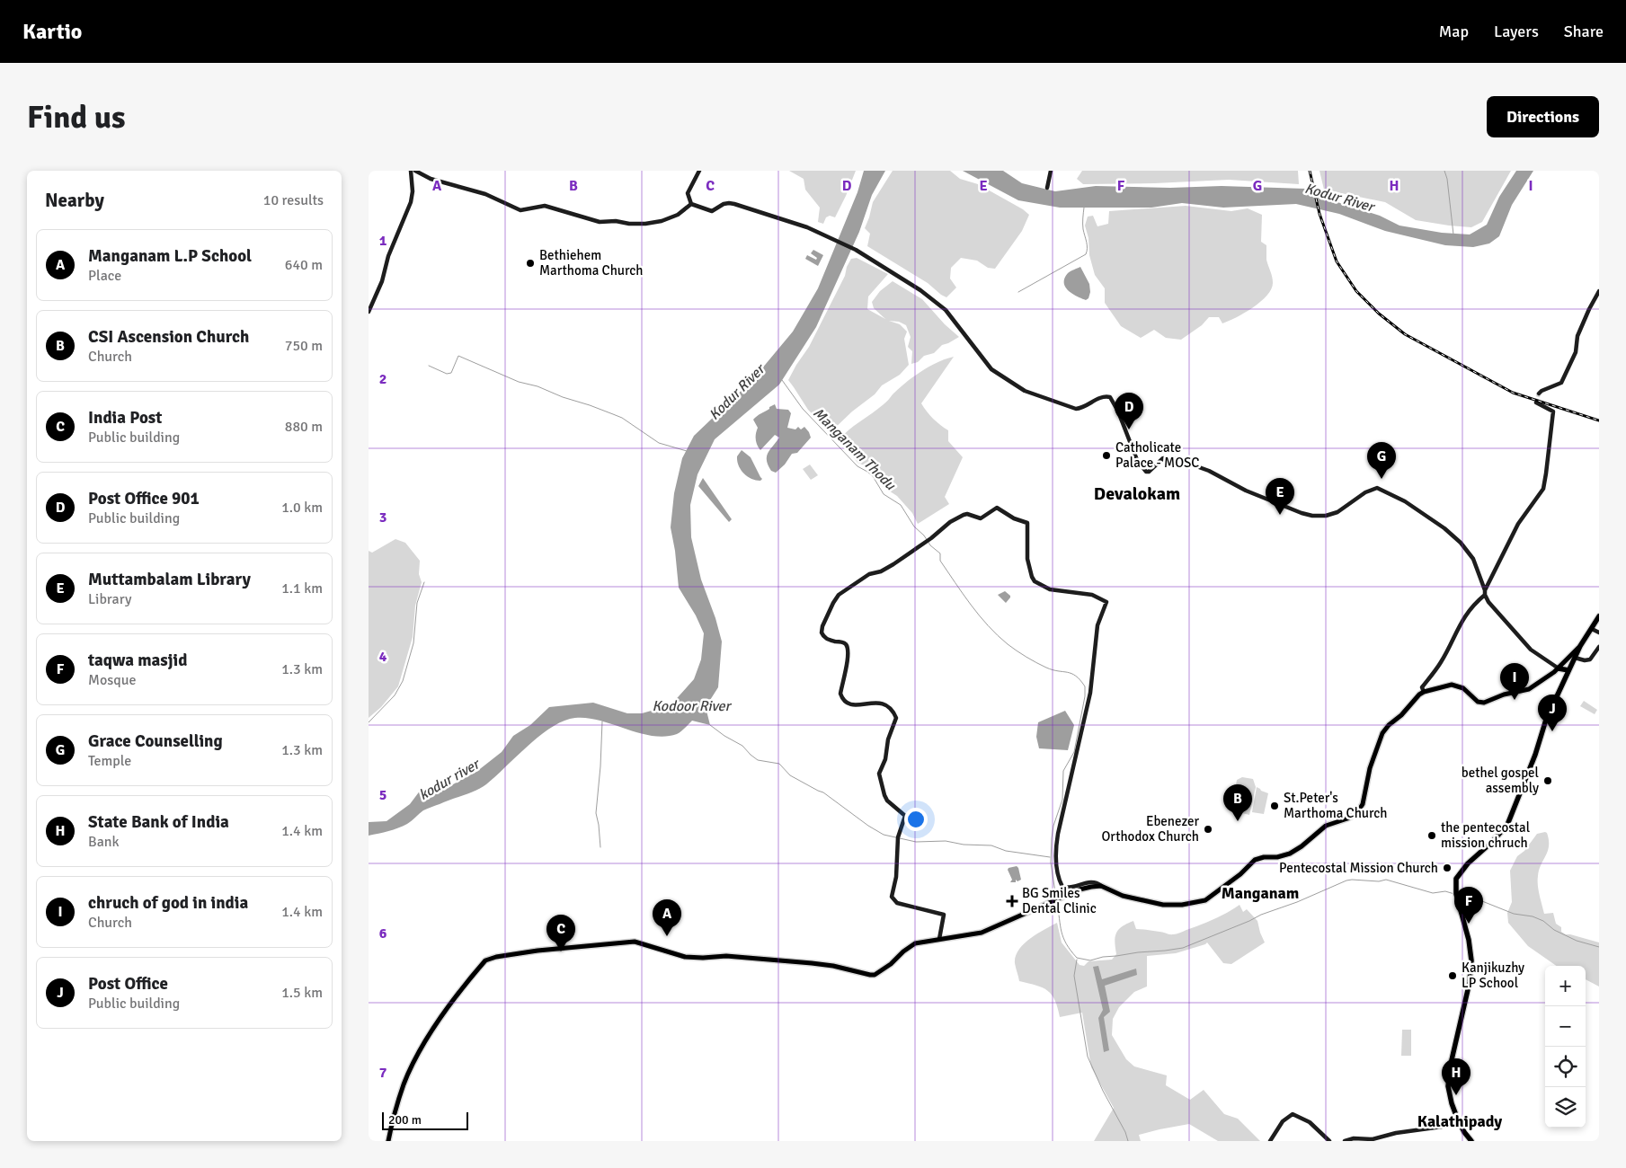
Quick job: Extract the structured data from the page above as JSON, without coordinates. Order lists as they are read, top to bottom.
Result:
{
  "districts": ["Devalokam", "Manganam", "Kalathipady"],
  "water": [
    "Kodur River",
    "Manganam Thodu",
    "Kodoor River",
    "kodur river"
  ],
  "places": {
    "other": [
      "Bethiehem Marthoma Church",
      "Catholicate Palace - MOSC",
      "bethel gospel assembly",
      "St.Peter's Marthoma Church",
      "Ebenezer Orthodox Church",
      "the pentecostal mission chruch",
      "Pentecostal Mission Church",
      "Kanjikuzhy LP School"
    ],
    "health": ["BG Smiles Dental Clinic"]
  },
  "scale_bar": "200 m",
  "page": {
    "header": "Kartio",
    "nav": ["Map", "Layers", "Share"],
    "buttons": "Directions",
    "title": "Find us",
    "heading": ["Nearby", "10 results"],
    "list": [
      {
        "mark": "A",
        "name": "Manganam L.P School",
        "note": "Place",
        "value": "640 m"
      },
      {
        "mark": "B",
        "name": "CSI Ascension Church",
        "note": "Church",
        "value": "750 m"
      },
      {
        "mark": "C",
        "name": "India Post",
        "note": "Public building",
        "value": "880 m"
      },
      {
        "mark": "D",
        "name": "Post Office 901",
        "note": "Public building",
        "value": "1.0 km"
      },
      {
        "mark": "E",
        "name": "Muttambalam Library",
        "note": "Library",
        "value": "1.1 km"
      },
      {
        "mark": "F",
        "name": "taqwa masjid",
        "note": "Mosque",
        "value": "1.3 km"
      },
      {
        "mark": "G",
        "name": "Grace Counselling",
        "note": "Temple",
        "value": "1.3 km"
      },
      {
        "mark": "H",
        "name": "State Bank of India",
        "note": "Bank",
        "value": "1.4 km"
      },
      {
        "mark": "I",
        "name": "chruch of god in india",
        "note": "Church",
        "value": "1.4 km"
      },
      {
        "mark": "J",
        "name": "Post Office",
        "note": "Public building",
        "value": "1.5 km"
      }
    ],
    "pins": [
      "D",
      "G",
      "E",
      "I",
      "J",
      "B",
      "F",
      "A",
      "C",
      "H"
    ],
    "map_buttons": ["+", "−"],
    "scale": "200 m"
  },
  "grid": {
    "columns": [
      "A",
      "B",
      "C",
      "D",
      "E",
      "F",
      "G",
      "H",
      "I"
    ],
    "rows": [
      "1",
      "2",
      "3",
      "4",
      "5",
      "6",
      "7"
    ]
  }
}
